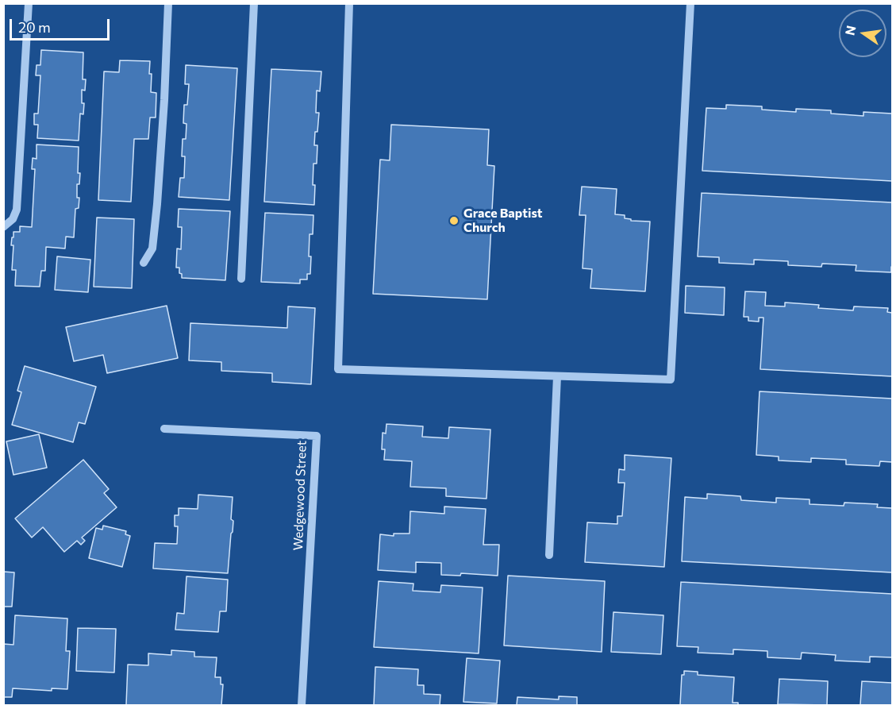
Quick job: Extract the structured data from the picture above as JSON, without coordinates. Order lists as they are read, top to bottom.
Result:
{
  "streets": {
    "street": ["Wedgewood Street"]
  },
  "places": ["Grace Baptist Church"],
  "scale_bar": "20 m",
  "north": "left"
}
